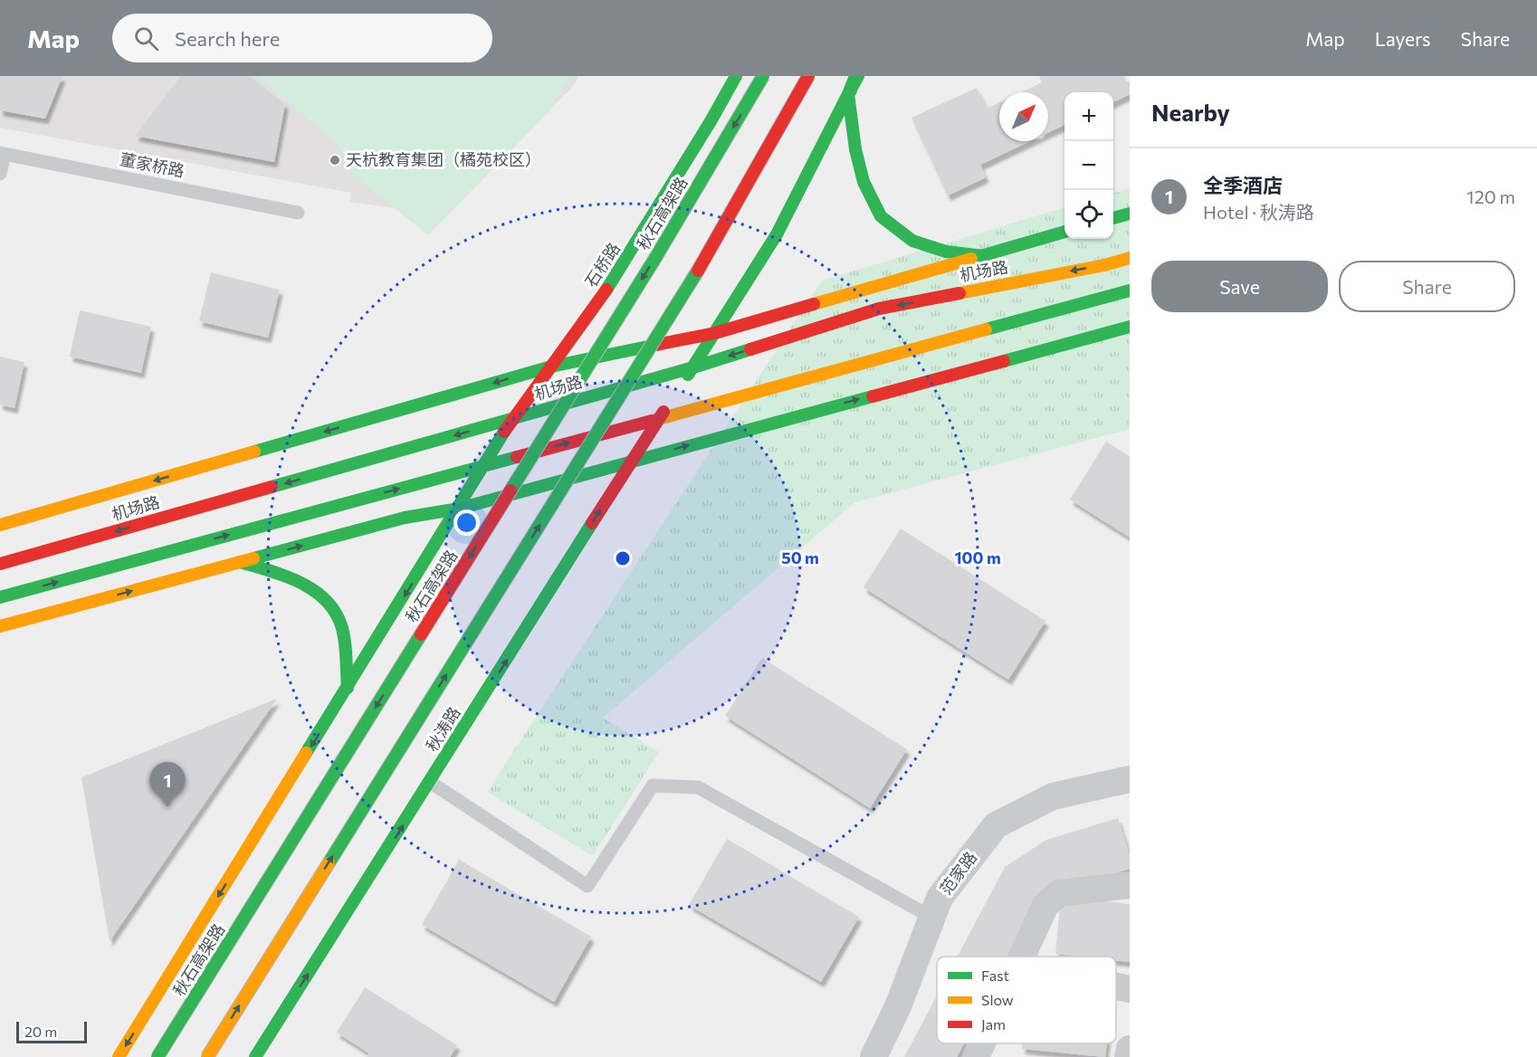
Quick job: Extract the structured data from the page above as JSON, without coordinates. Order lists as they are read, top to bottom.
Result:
{
  "streets": {
    "main road": [
      "秋石高架路",
      "石桥路",
      "机场路",
      "秋涛路"
    ],
    "street": ["范家路"],
    "lane": ["董家桥路"]
  },
  "crossings": [
    ["石桥路", "机场路"]
  ],
  "places": ["天杭教育集团（橘苑校区）"],
  "legend": ["Fast", "Slow", "Jam"],
  "scale_bar": "20 m",
  "north": "top right",
  "page": {
    "header": "Map",
    "search": "Search here",
    "nav": ["Map", "Layers", "Share"],
    "heading": "Nearby",
    "map_buttons": ["+", "−"],
    "list": [
      {
        "mark": "1",
        "name": "全季酒店",
        "note": "Hotel · 秋涛路",
        "value": "120 m"
      }
    ],
    "buttons": ["Save", "Share"],
    "pins": "1",
    "scale": "20 m"
  },
  "rings": ["50 m", "100 m"]
}
